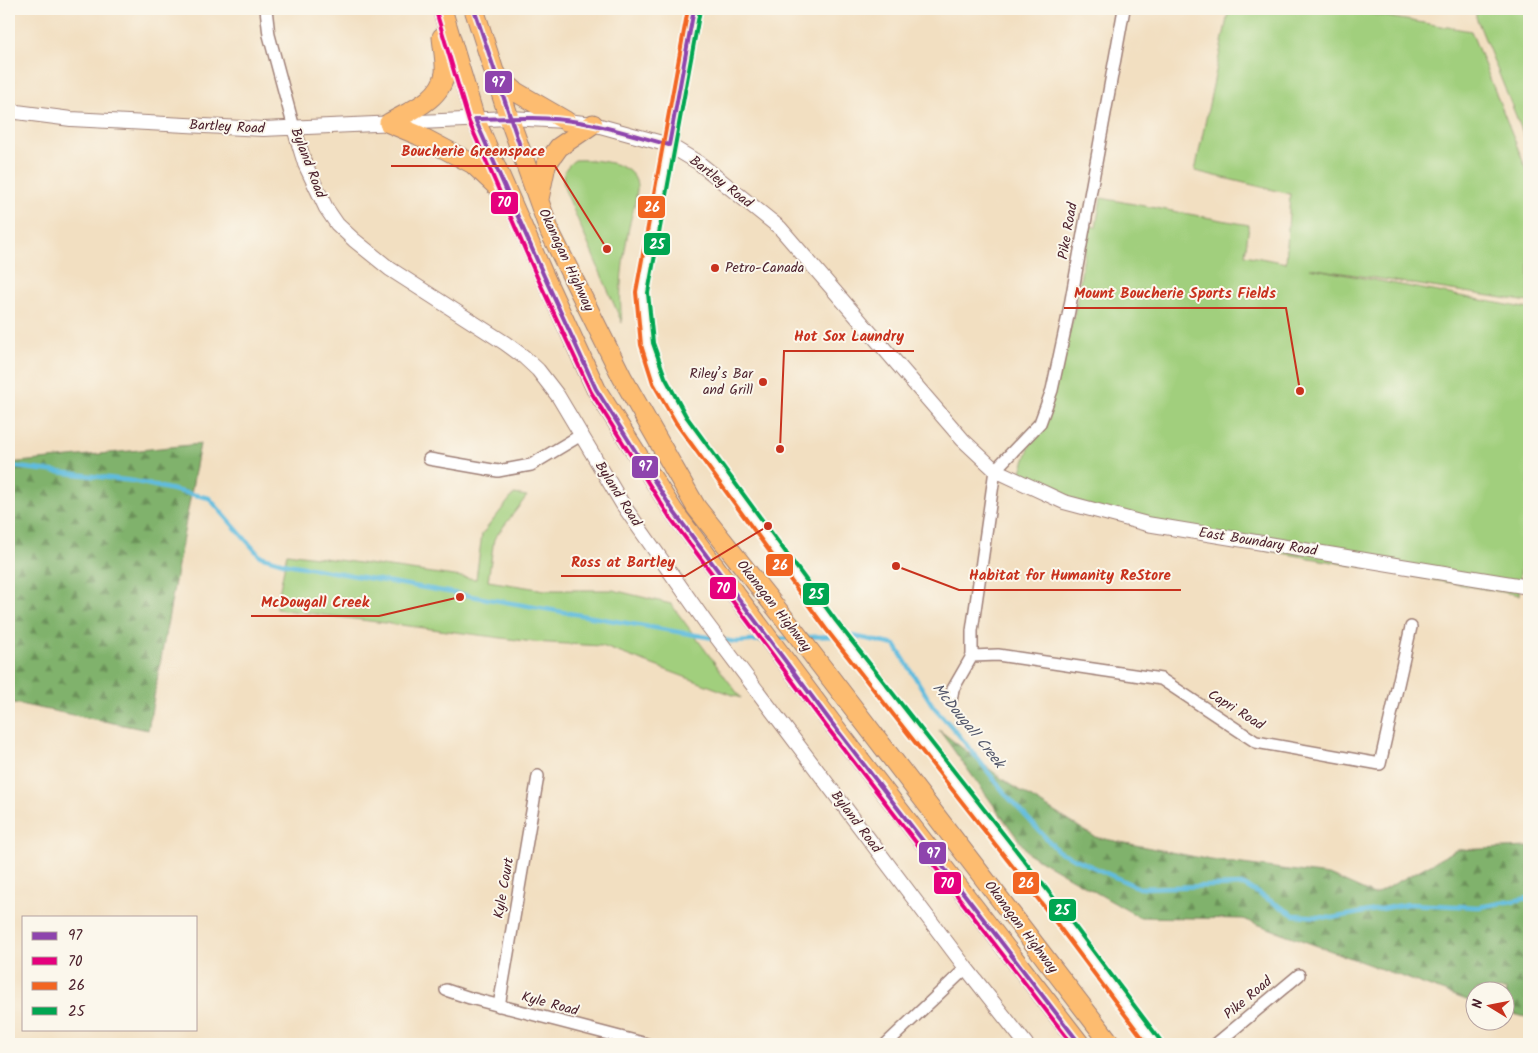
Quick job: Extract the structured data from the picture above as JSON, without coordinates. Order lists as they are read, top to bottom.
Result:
{
  "streets": {
    "highway": ["Okanagan Highway"],
    "street": [
      "Bartley Road",
      "Byland Road",
      "Pike Road",
      "East Boundary Road",
      "Capri Road",
      "Kyle Court",
      "Kyle Road"
    ]
  },
  "crossings": [
    ["Bartley Road", "Byland Road"],
    ["Bartley Road", "Pike Road"],
    ["Bartley Road", "Okanagan Highway"],
    ["Bartley Road", "East Boundary Road"],
    ["Pike Road", "East Boundary Road"],
    ["Kyle Court", "Kyle Road"]
  ],
  "water": ["McDougall Creek"],
  "places": [
    "Boucherie Greenspace",
    "Petro-Canada",
    "Riley’s Bar and Grill",
    "Mount Boucherie Sports Fields",
    "Hot Sox Laundry",
    "Ross at Bartley",
    "Habitat for Humanity ReStore",
    "McDougall Creek"
  ],
  "lines": [
    "transit line 97",
    "transit line 26",
    "transit line 25",
    "transit line 70"
  ],
  "legend": [
    "97",
    "70",
    "26",
    "25"
  ],
  "north": "left"
}
